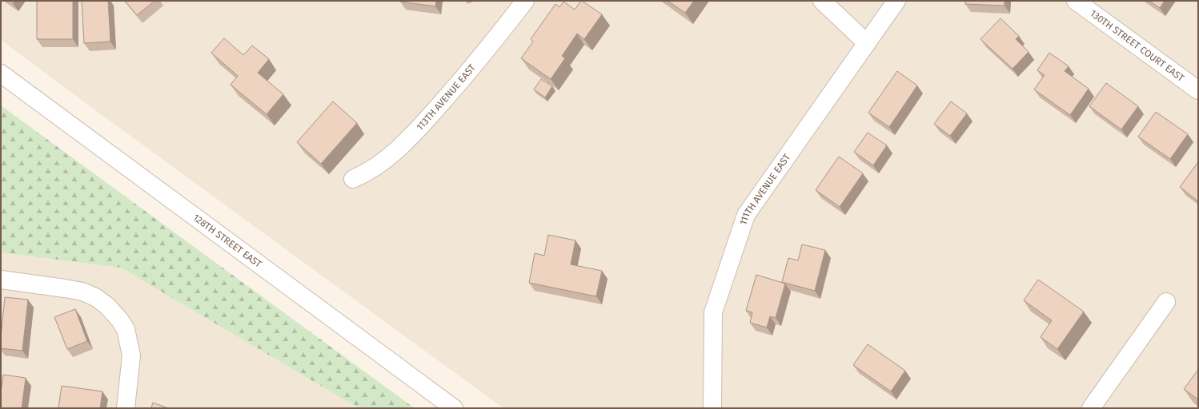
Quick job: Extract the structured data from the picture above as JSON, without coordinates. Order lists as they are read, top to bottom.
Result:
{
  "streets": {
    "street": [
      "130TH STREET COURT EAST",
      "113TH AVENUE EAST",
      "111TH AVENUE EAST",
      "128TH STREET EAST"
    ]
  }
}
